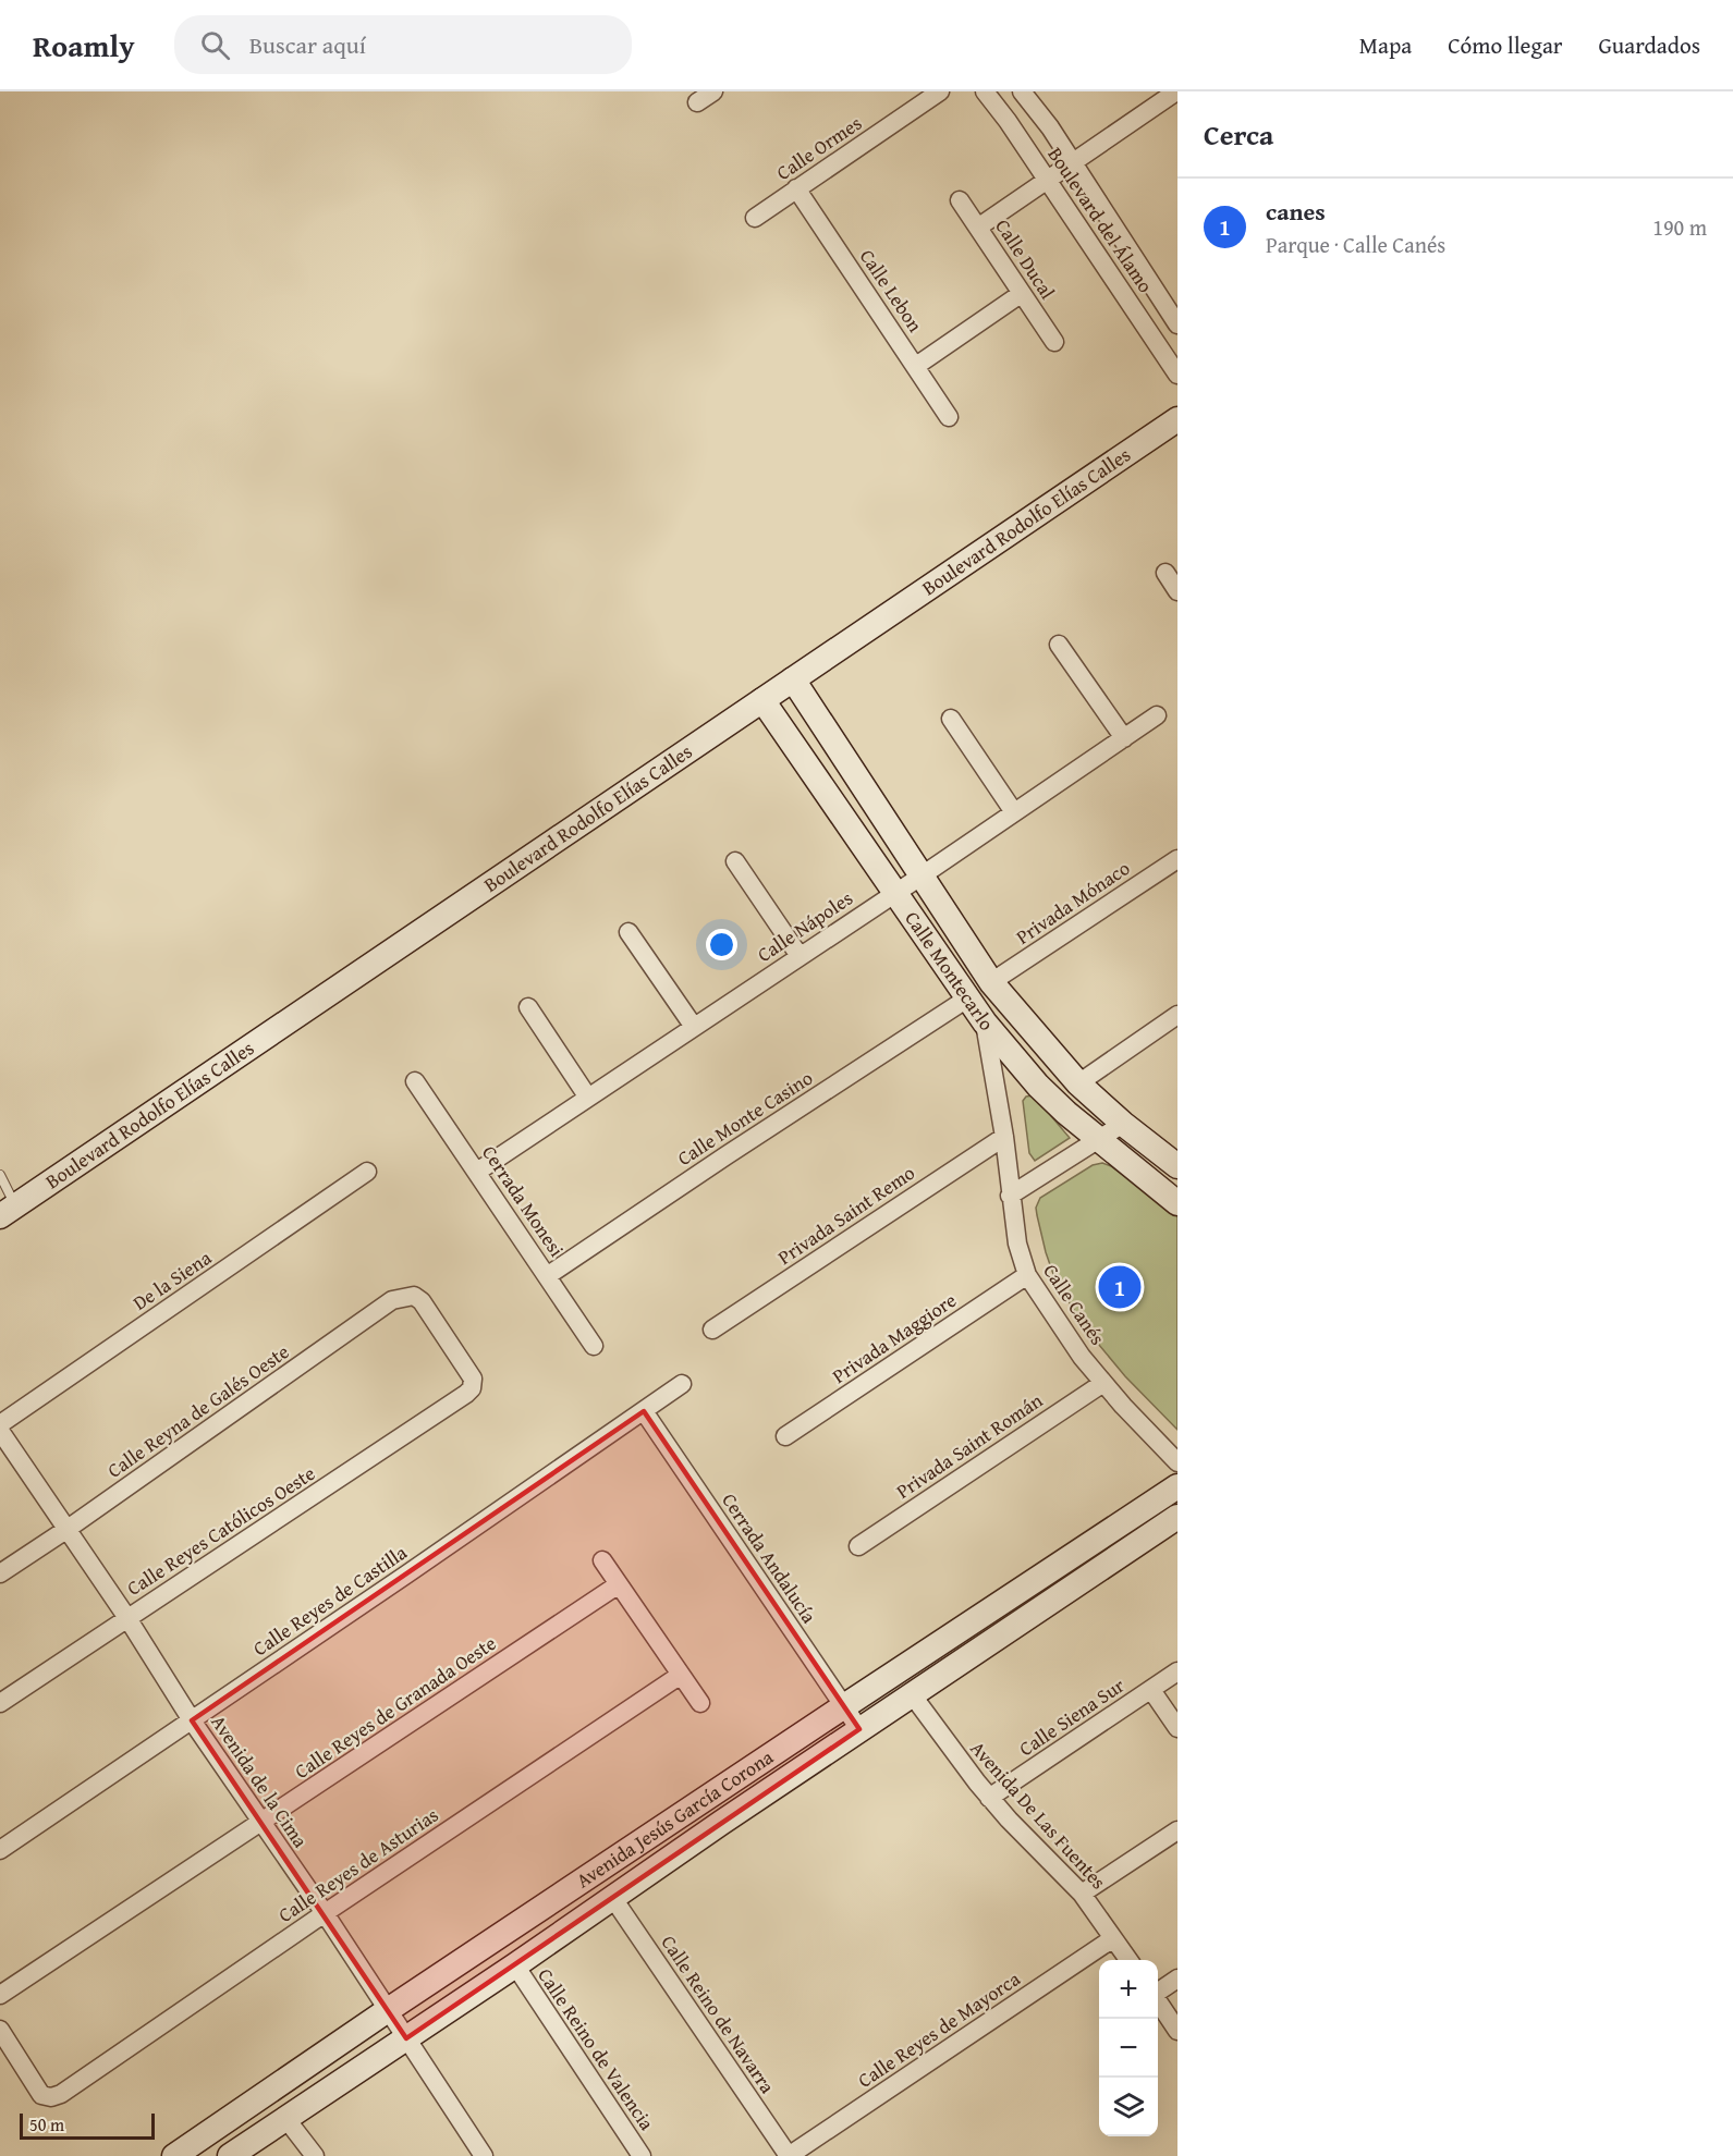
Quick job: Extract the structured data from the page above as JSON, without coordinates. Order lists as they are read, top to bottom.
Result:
{
  "streets": {
    "street": [
      "Calle Ormes",
      "Boulevard del Álamo",
      "Calle Ducal",
      "Calle Lebon",
      "Boulevard Rodolfo Elías Calles",
      "Privada Mónaco",
      "Calle Nápoles",
      "Calle Montecarlo",
      "Calle Monte Casino",
      "Cerrada Monesi",
      "Privada Saint Remo",
      "De la Siena",
      "Calle Canés",
      "Privada Maggiore",
      "Calle Reyna de Galés Oeste",
      "Privada Saint Román",
      "Calle Reyes Católicos Oeste",
      "Cerrada Andalucía",
      "Calle Reyes de Castilla",
      "Calle Reyes de Granada Oeste",
      "Calle Siena Sur",
      "Avenida de la Cima",
      "Avenida De Las Fuentes",
      "Avenida Jesús García Corona",
      "Calle Reyes de Asturias",
      "Calle Reino de Navarra",
      "Calle Reyes de Mayorca",
      "Calle Reino de Valencia"
    ]
  },
  "crossings": [
    ["Calle Ormes", "Calle Lebon"],
    ["Boulevard Rodolfo Elías Calles", "Calle Montecarlo"],
    ["Privada Mónaco", "Calle Montecarlo"],
    ["Calle Nápoles", "Calle Montecarlo"],
    ["Calle Nápoles", "Cerrada Monesi"],
    ["Calle Montecarlo", "Calle Monte Casino"],
    ["Calle Montecarlo", "Calle Canés"],
    ["Calle Monte Casino", "Cerrada Monesi"],
    ["Privada Saint Remo", "Calle Canés"],
    ["Calle Canés", "Privada Maggiore"],
    ["Calle Canés", "Privada Saint Román"],
    ["Calle Reyna de Galés Oeste", "Calle Reyes Católicos Oeste"],
    ["Calle Reyna de Galés Oeste", "Avenida de la Cima"],
    ["Calle Reyes Católicos Oeste", "Avenida de la Cima"],
    ["Cerrada Andalucía", "Calle Reyes de Castilla"],
    ["Cerrada Andalucía", "Avenida Jesús García Corona"],
    ["Calle Reyes de Castilla", "Avenida de la Cima"],
    ["Calle Reyes de Granada Oeste", "Avenida de la Cima"],
    ["Calle Siena Sur", "Avenida De Las Fuentes"],
    ["Avenida de la Cima", "Avenida Jesús García Corona"],
    ["Avenida de la Cima", "Calle Reyes de Asturias"],
    ["Avenida De Las Fuentes", "Avenida Jesús García Corona"],
    ["Avenida De Las Fuentes", "Calle Reyes de Mayorca"],
    ["Avenida Jesús García Corona", "Calle Reino de Navarra"],
    ["Avenida Jesús García Corona", "Calle Reino de Valencia"],
    ["Calle Reino de Navarra", "Calle Reyes de Mayorca"]
  ],
  "scale_bar": "50 m",
  "page": {
    "header": "Roamly",
    "search": "Buscar aquí",
    "nav": ["Mapa", "Cómo llegar", "Guardados"],
    "heading": "Cerca",
    "list": [
      {
        "mark": "1",
        "name": "canes",
        "note": "Parque · Calle Canés",
        "value": "190 m"
      }
    ],
    "pins": "1",
    "map_buttons": ["+", "−"],
    "scale": "50 m"
  }
}
